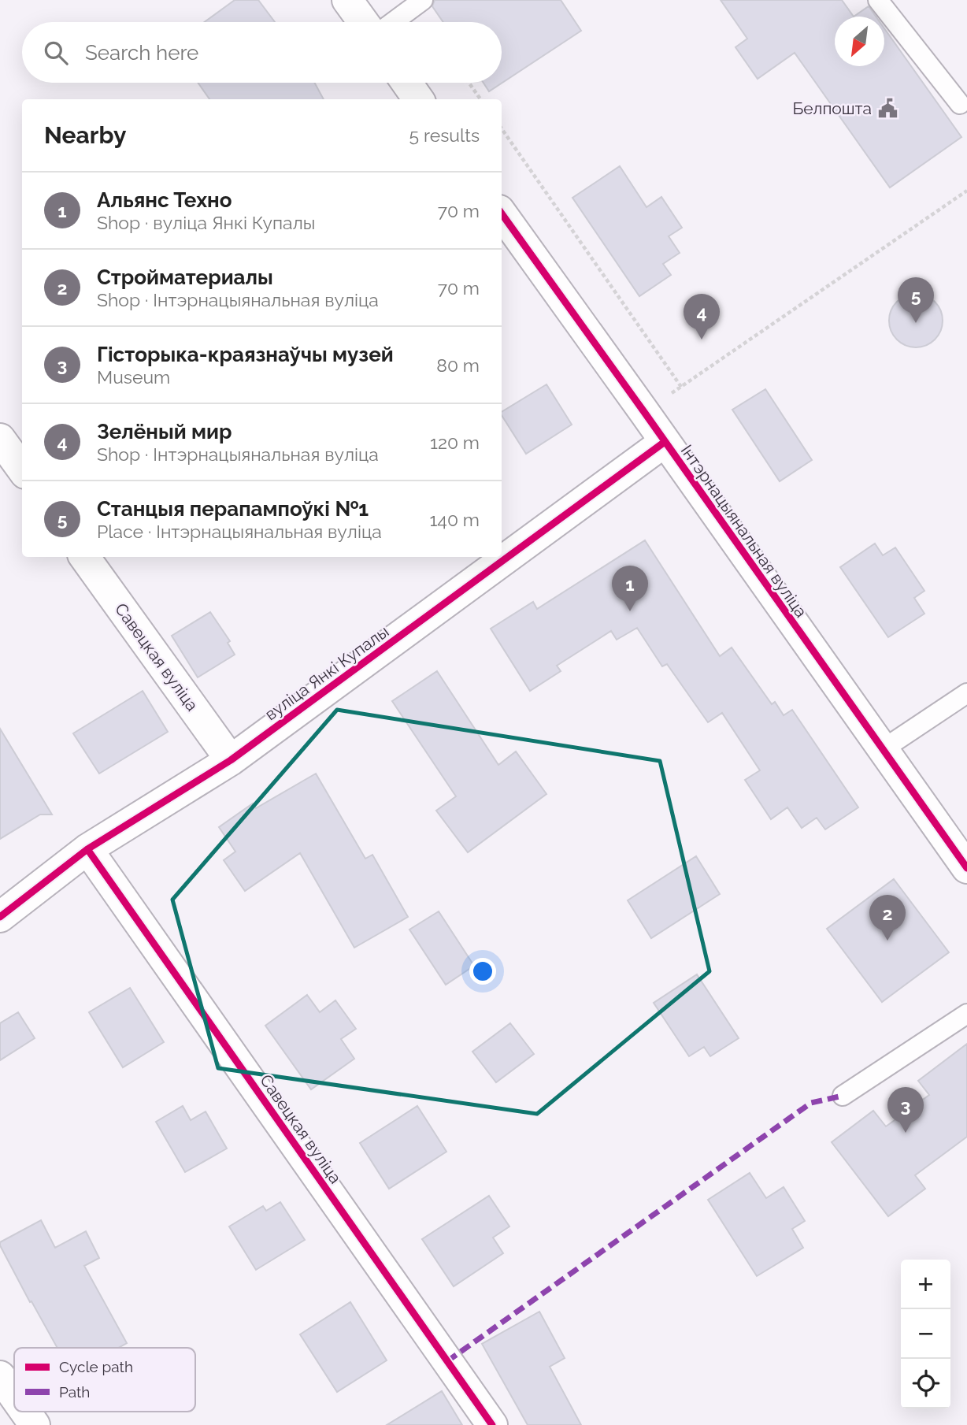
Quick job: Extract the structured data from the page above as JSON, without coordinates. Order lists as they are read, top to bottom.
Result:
{
  "streets": {
    "street": ["Інтэрнацыянальная вуліца", "Савецкая вуліца", "вуліца Янкі Купалы"]
  },
  "crossings": [
    ["Інтэрнацыянальная вуліца", "вуліца Янкі Купалы"],
    ["Савецкая вуліца", "вуліца Янкі Купалы"]
  ],
  "places": {
    "public building": ["Белпошта"]
  },
  "legend": ["Cycle path", "Path"],
  "north": "bottom left",
  "page": {
    "search": "Search here",
    "heading": ["Nearby", "5 results"],
    "list": [
      {
        "mark": "1",
        "name": "Альянс Техно",
        "note": "Shop · вуліца Янкі Купалы",
        "value": "70 m"
      },
      {
        "mark": "2",
        "name": "Стройматериалы",
        "note": "Shop · Інтэрнацыянальная вуліца",
        "value": "70 m"
      },
      {
        "mark": "3",
        "name": "Гісторыка-краязнаўчы музей",
        "note": "Museum",
        "value": "80 m"
      },
      {
        "mark": "4",
        "name": "Зелёный мир",
        "note": "Shop · Інтэрнацыянальная вуліца",
        "value": "120 m"
      },
      {
        "mark": "5",
        "name": "Станцыя перапампоўкі №1",
        "note": "Place · Інтэрнацыянальная вуліца",
        "value": "140 m"
      }
    ],
    "pins": [
      "5",
      "4",
      "1",
      "2",
      "3"
    ],
    "map_buttons": ["+", "−"]
  }
}
